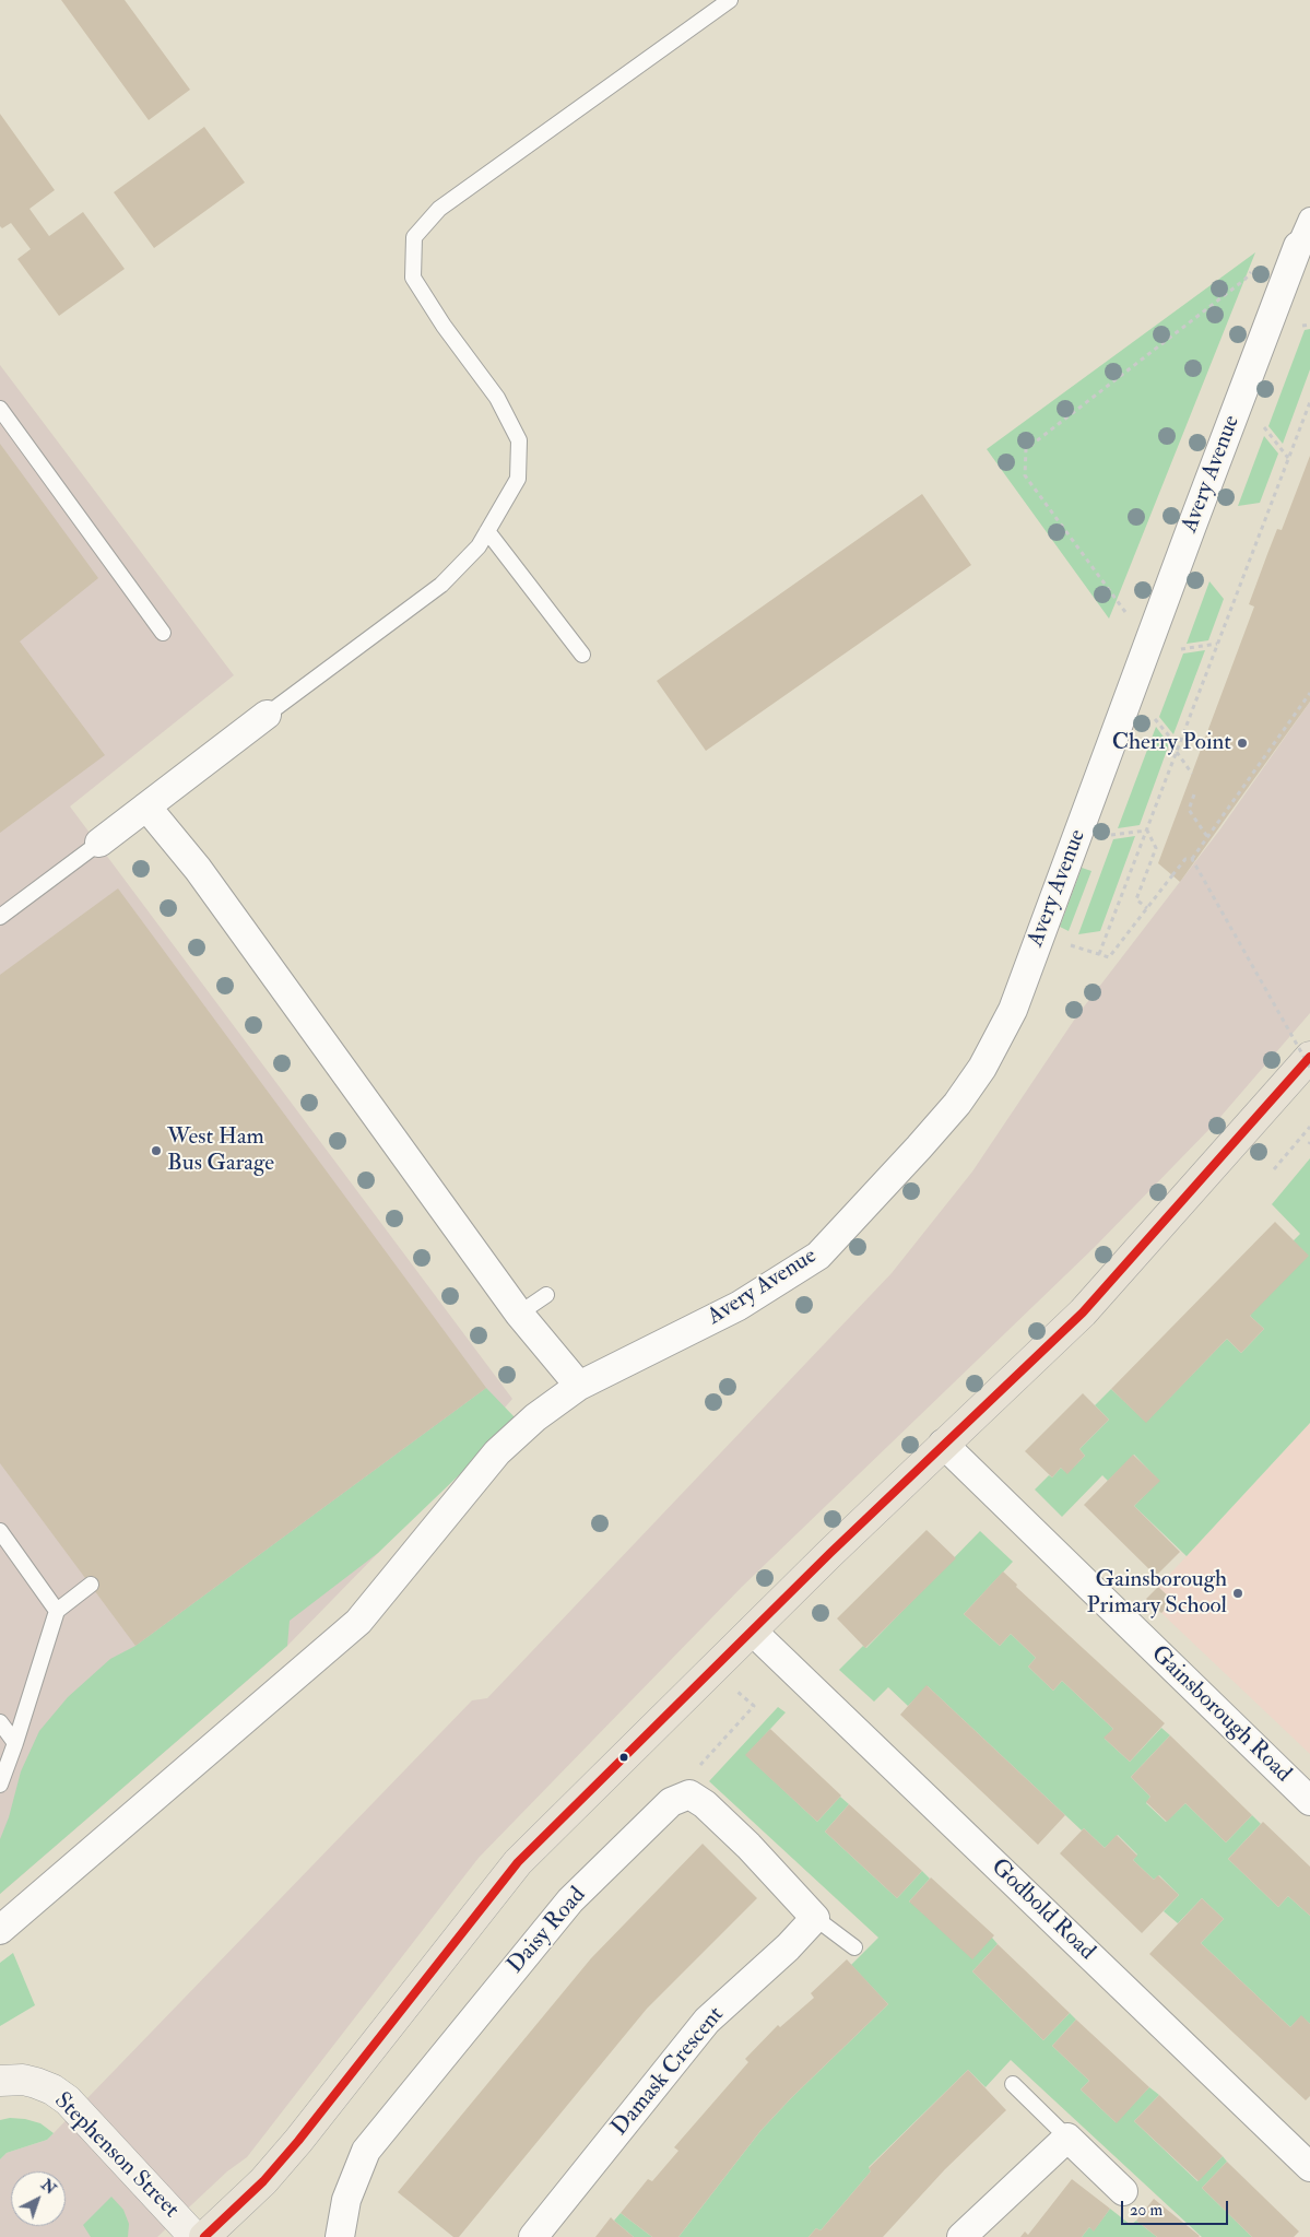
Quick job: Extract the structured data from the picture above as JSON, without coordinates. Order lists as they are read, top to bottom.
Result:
{
  "streets": {
    "main road": ["Stephenson Street"],
    "street": [
      "Avery Avenue",
      "Gainsborough Road",
      "Godbold Road",
      "Daisy Road",
      "Damask Crescent"
    ]
  },
  "places": ["Cherry Point", "West Ham Bus Garage", "Gainsborough Primary School"],
  "scale_bar": "20 m",
  "north": "top right"
}
